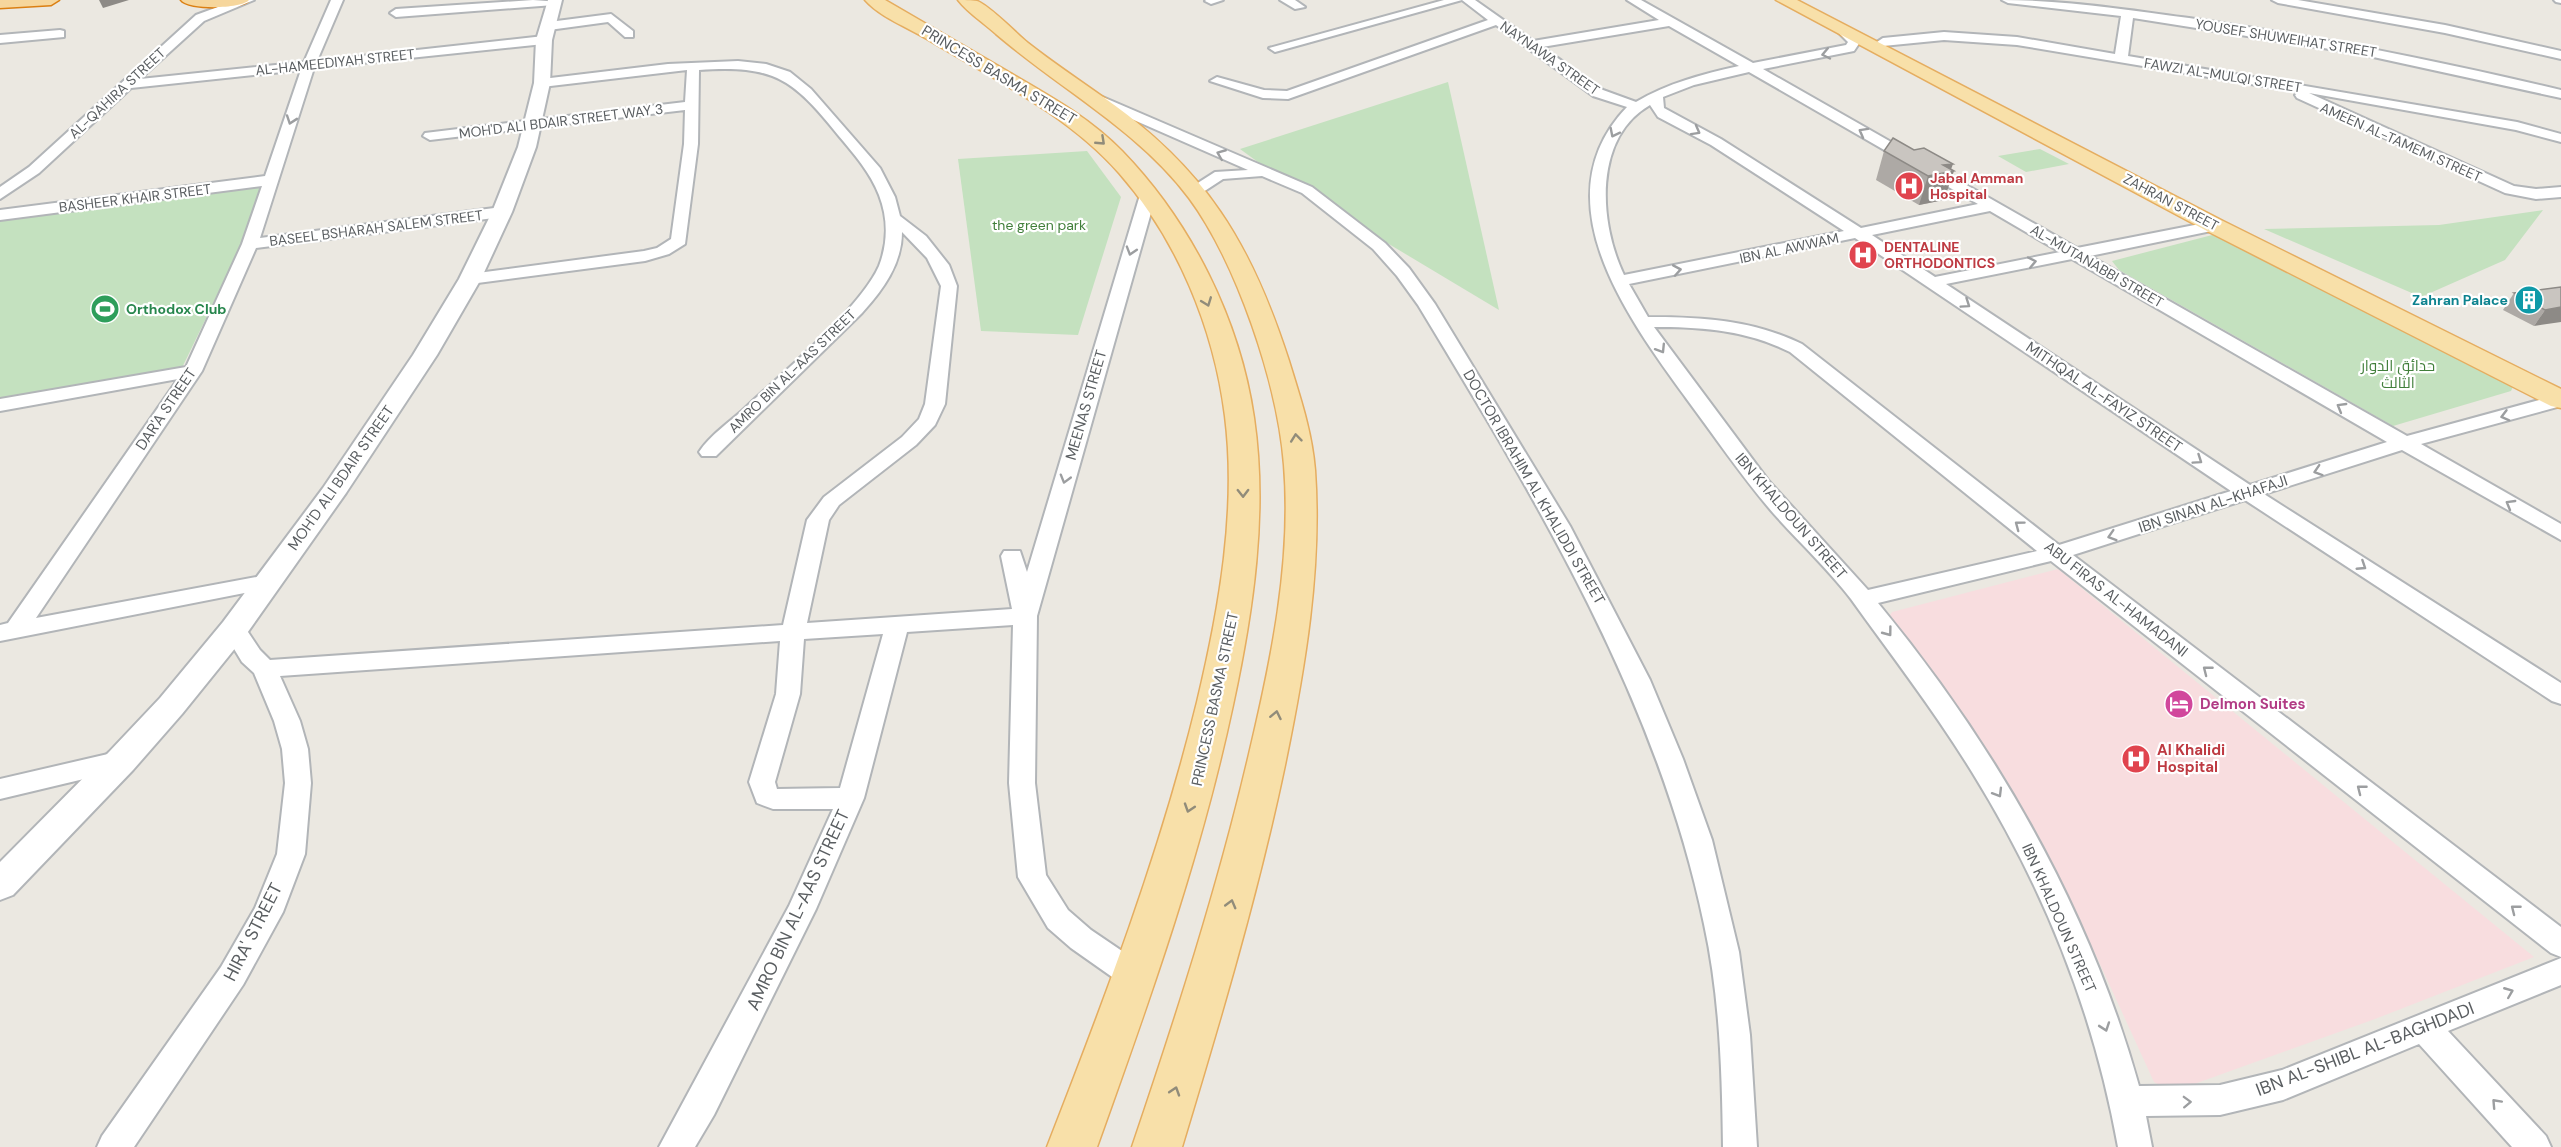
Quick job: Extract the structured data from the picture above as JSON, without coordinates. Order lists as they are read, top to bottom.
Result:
{
  "streets": {
    "main road": ["PRINCESS BASMA STREET", "ZAHRAN STREET"],
    "street": [
      "YOUSEF SHUWEIHAT STREET",
      "NAYNAWA STREET",
      "AL-HAMEEDIYAH STREET",
      "FAWZI AL-MULQI STREET",
      "AL-QAHIRA STREET",
      "MOH'D ALI BDAIR STREET WAY 3",
      "AMEEN AL-TAMEMI STREET",
      "BASHEER KHAIR STREET",
      "BASEEL BSHARAH SALEM STREET",
      "IBN AL AWWAM",
      "AL-MUTANABBI STREET",
      "AMRO BIN AL-AAS STREET",
      "MITHQAL AL-FAYIZ STREET",
      "MEENAS STREET",
      "DAR'A STREET",
      "MOH'D ALI BDAIR STREET",
      "DOCTOR IBRAHIM AL KHALIDDI STREET",
      "IBN SINAN AL-KHAFAJI",
      "IBN KHALDOUN STREET",
      "ABU FIRAS AL-HAMADANI",
      "HIRA' STREET",
      "IBN AL-SHIBL AL-BAGHDADI"
    ]
  },
  "crossings": [
    ["NAYNAWA STREET", "IBN KHALDOUN STREET"],
    ["AL-HAMEEDIYAH STREET", "AL-QAHIRA STREET"],
    ["AL-HAMEEDIYAH STREET", "DAR'A STREET"],
    ["AL-HAMEEDIYAH STREET", "MOH'D ALI BDAIR STREET"],
    ["PRINCESS BASMA STREET", "MEENAS STREET"],
    ["PRINCESS BASMA STREET", "DOCTOR IBRAHIM AL KHALIDDI STREET"],
    ["FAWZI AL-MULQI STREET", "AMEEN AL-TAMEMI STREET"],
    ["FAWZI AL-MULQI STREET", "ZAHRAN STREET"],
    ["MOH'D ALI BDAIR STREET WAY 3", "MOH'D ALI BDAIR STREET"],
    ["BASHEER KHAIR STREET", "DAR'A STREET"],
    ["ZAHRAN STREET", "IBN SINAN AL-KHAFAJI"],
    ["ZAHRAN STREET", "IBN KHALDOUN STREET"],
    ["BASEEL BSHARAH SALEM STREET", "DAR'A STREET"],
    ["BASEEL BSHARAH SALEM STREET", "MOH'D ALI BDAIR STREET"],
    ["IBN AL AWWAM", "AL-MUTANABBI STREET"],
    ["IBN AL AWWAM", "MITHQAL AL-FAYIZ STREET"],
    ["IBN AL AWWAM", "IBN KHALDOUN STREET"],
    ["AL-MUTANABBI STREET", "IBN SINAN AL-KHAFAJI"],
    ["AL-MUTANABBI STREET", "IBN KHALDOUN STREET"],
    ["AMRO BIN AL-AAS STREET", "MOH'D ALI BDAIR STREET"],
    ["MITHQAL AL-FAYIZ STREET", "IBN SINAN AL-KHAFAJI"],
    ["MITHQAL AL-FAYIZ STREET", "IBN KHALDOUN STREET"],
    ["MOH'D ALI BDAIR STREET", "HIRA' STREET"],
    ["IBN SINAN AL-KHAFAJI", "IBN KHALDOUN STREET"],
    ["IBN SINAN AL-KHAFAJI", "ABU FIRAS AL-HAMADANI"],
    ["IBN KHALDOUN STREET", "ABU FIRAS AL-HAMADANI"],
    ["IBN KHALDOUN STREET", "IBN AL-SHIBL AL-BAGHDADI"]
  ],
  "one_way": [
    "IBN AL AWWAM",
    "AL-MUTANABBI STREET",
    "MITHQAL AL-FAYIZ STREET",
    "MEENAS STREET",
    "IBN SINAN AL-KHAFAJI",
    "IBN KHALDOUN STREET",
    "ABU FIRAS AL-HAMADANI",
    "IBN AL-SHIBL AL-BAGHDADI"
  ],
  "parks": ["the green park", "حدائق الدوار الثالث"],
  "places": {
    "hospital": ["Jabal Amman Hospital", "DENTALINE ORTHODONTICS", "Al Khalidi Hospital"],
    "building": ["Zahran Palace"],
    "sports": ["Orthodox Club"],
    "hotel": ["Delmon Suites"]
  }
}
